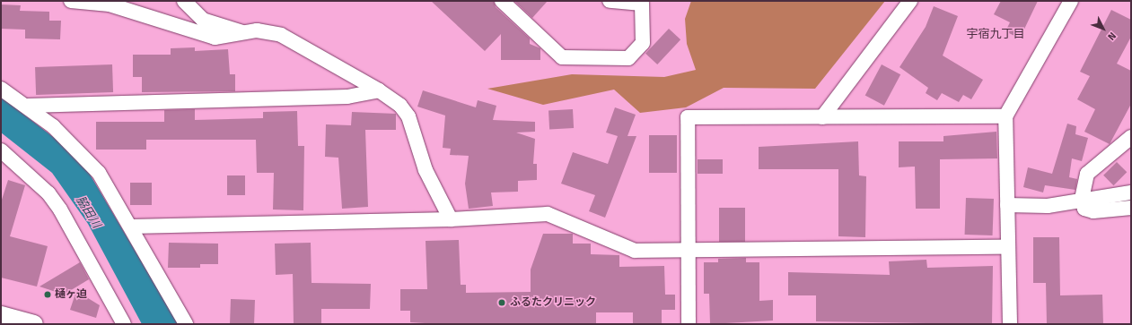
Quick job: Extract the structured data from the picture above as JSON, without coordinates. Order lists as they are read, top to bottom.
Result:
{
  "districts": ["宇宿九丁目"],
  "water": ["脇田川"],
  "places": ["樋ヶ迫", "ふるたクリニック"],
  "north": "bottom right"
}
